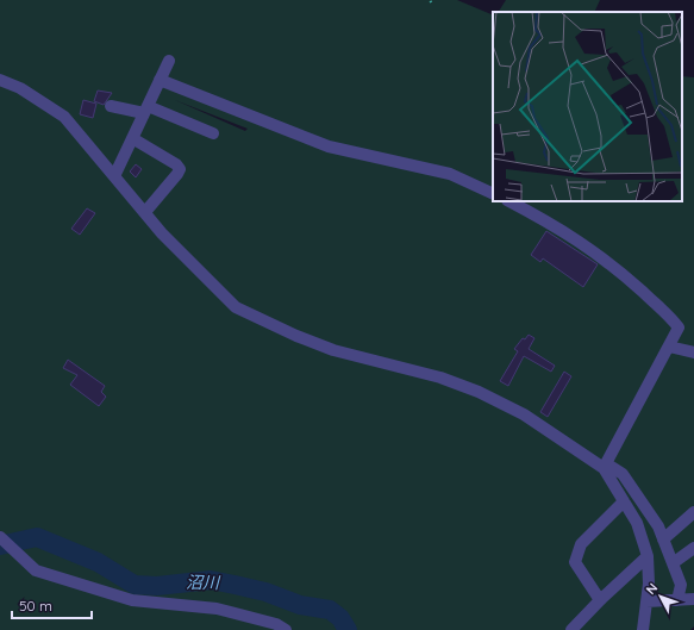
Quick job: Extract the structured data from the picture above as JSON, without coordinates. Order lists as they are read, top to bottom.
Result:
{
  "water": ["沼川"],
  "scale_bar": "50 m",
  "north": "top left"
}
